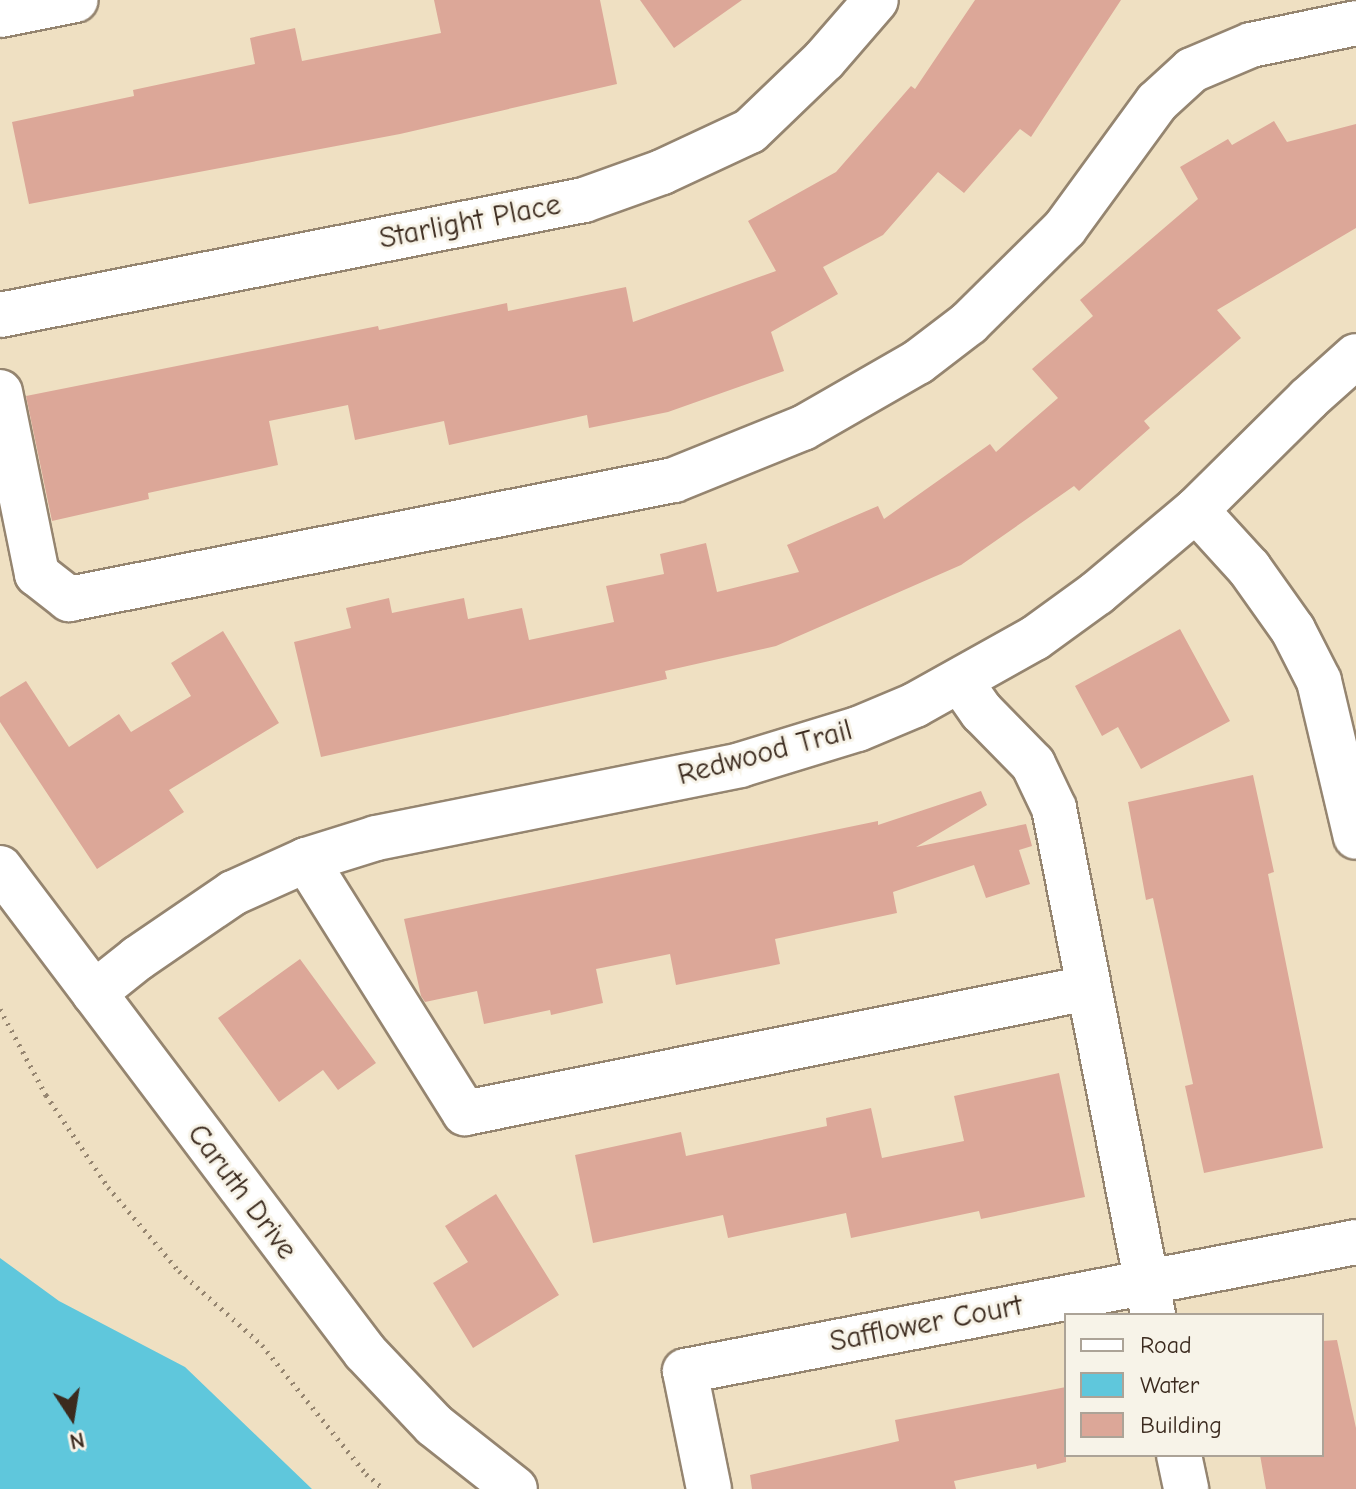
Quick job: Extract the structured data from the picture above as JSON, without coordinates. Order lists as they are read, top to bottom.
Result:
{
  "streets": {
    "street": [
      "Starlight Place",
      "Redwood Trail",
      "Caruth Drive",
      "Safflower Court"
    ]
  },
  "crossings": [
    ["Redwood Trail", "Caruth Drive"]
  ],
  "legend": ["Road", "Water", "Building"],
  "north": "bottom"
}
